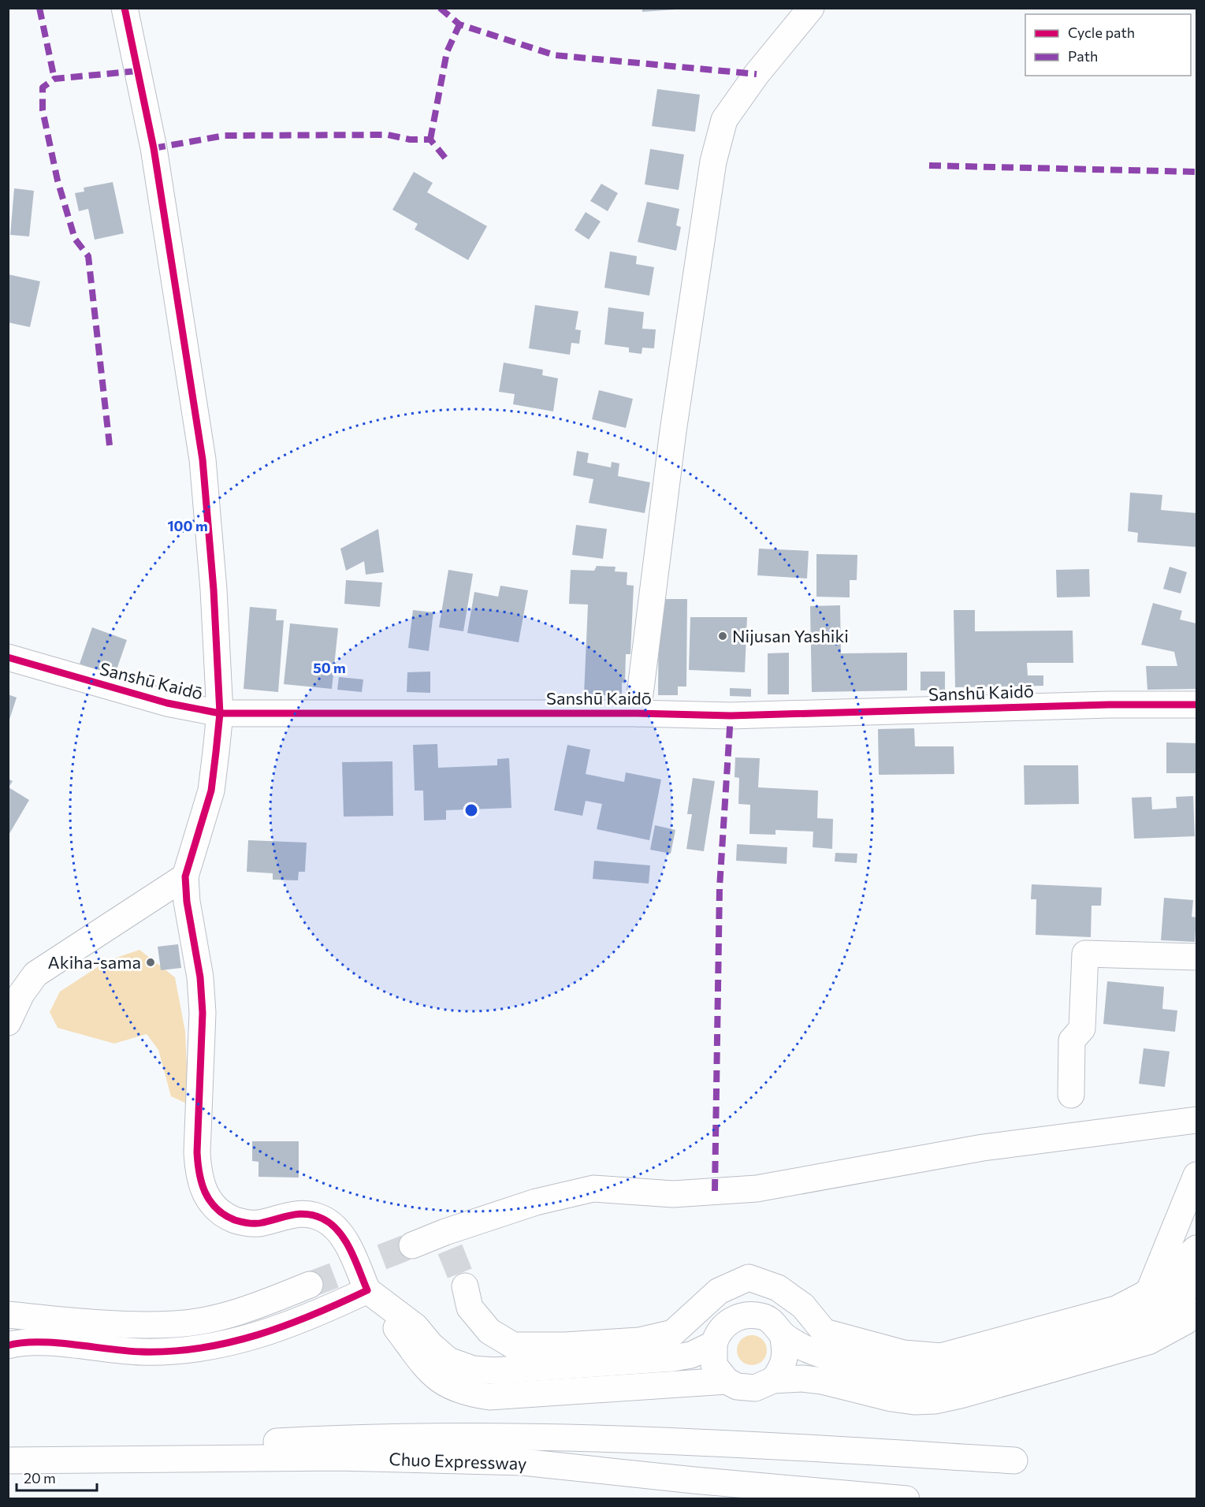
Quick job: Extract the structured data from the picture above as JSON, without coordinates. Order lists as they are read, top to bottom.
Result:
{
  "streets": {
    "main road": ["Sanshū Kaidō", "Chuo Expressway"]
  },
  "places": ["Nijusan Yashiki", "Akiha-sama"],
  "legend": ["Cycle path", "Path"],
  "scale_bar": "20 m",
  "rings": ["100 m", "50 m"]
}
